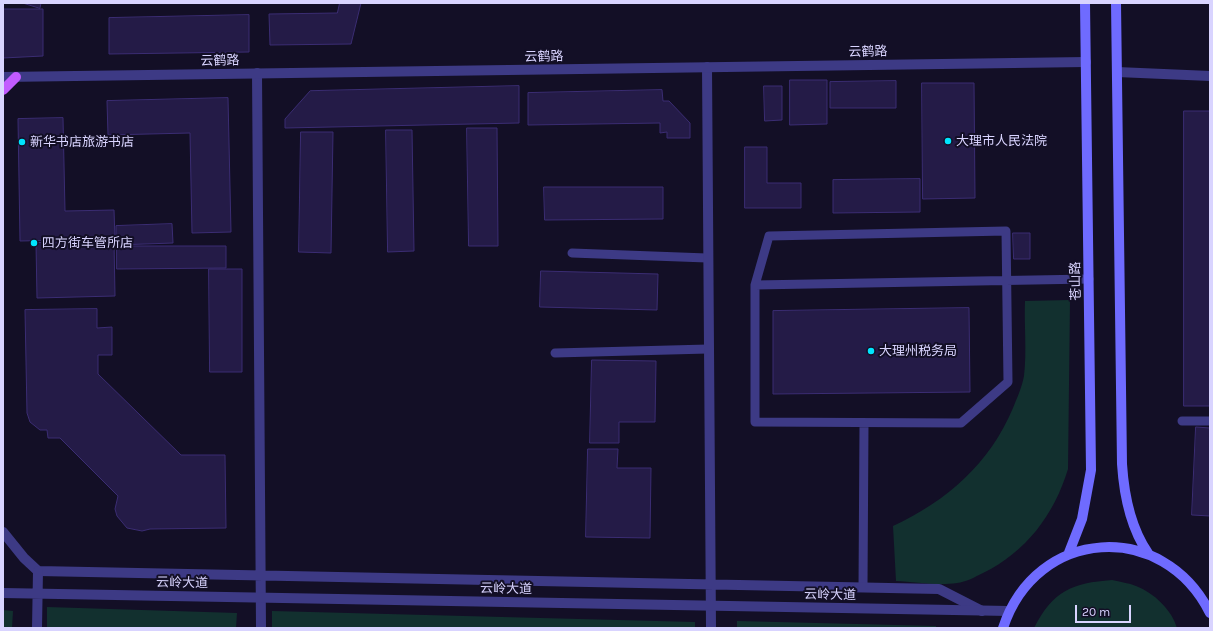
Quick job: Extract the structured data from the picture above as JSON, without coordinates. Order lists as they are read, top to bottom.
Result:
{
  "streets": {
    "main road": ["苍山路"],
    "street": ["云鹤路", "云岭大道"]
  },
  "crossings": [
    ["云鹤路", "苍山路"]
  ],
  "places": [
    "大理市人民法院",
    "新华书店旅游书店",
    "四方街车管所店",
    "大理州税务局"
  ],
  "scale_bar": "20 m"
}
